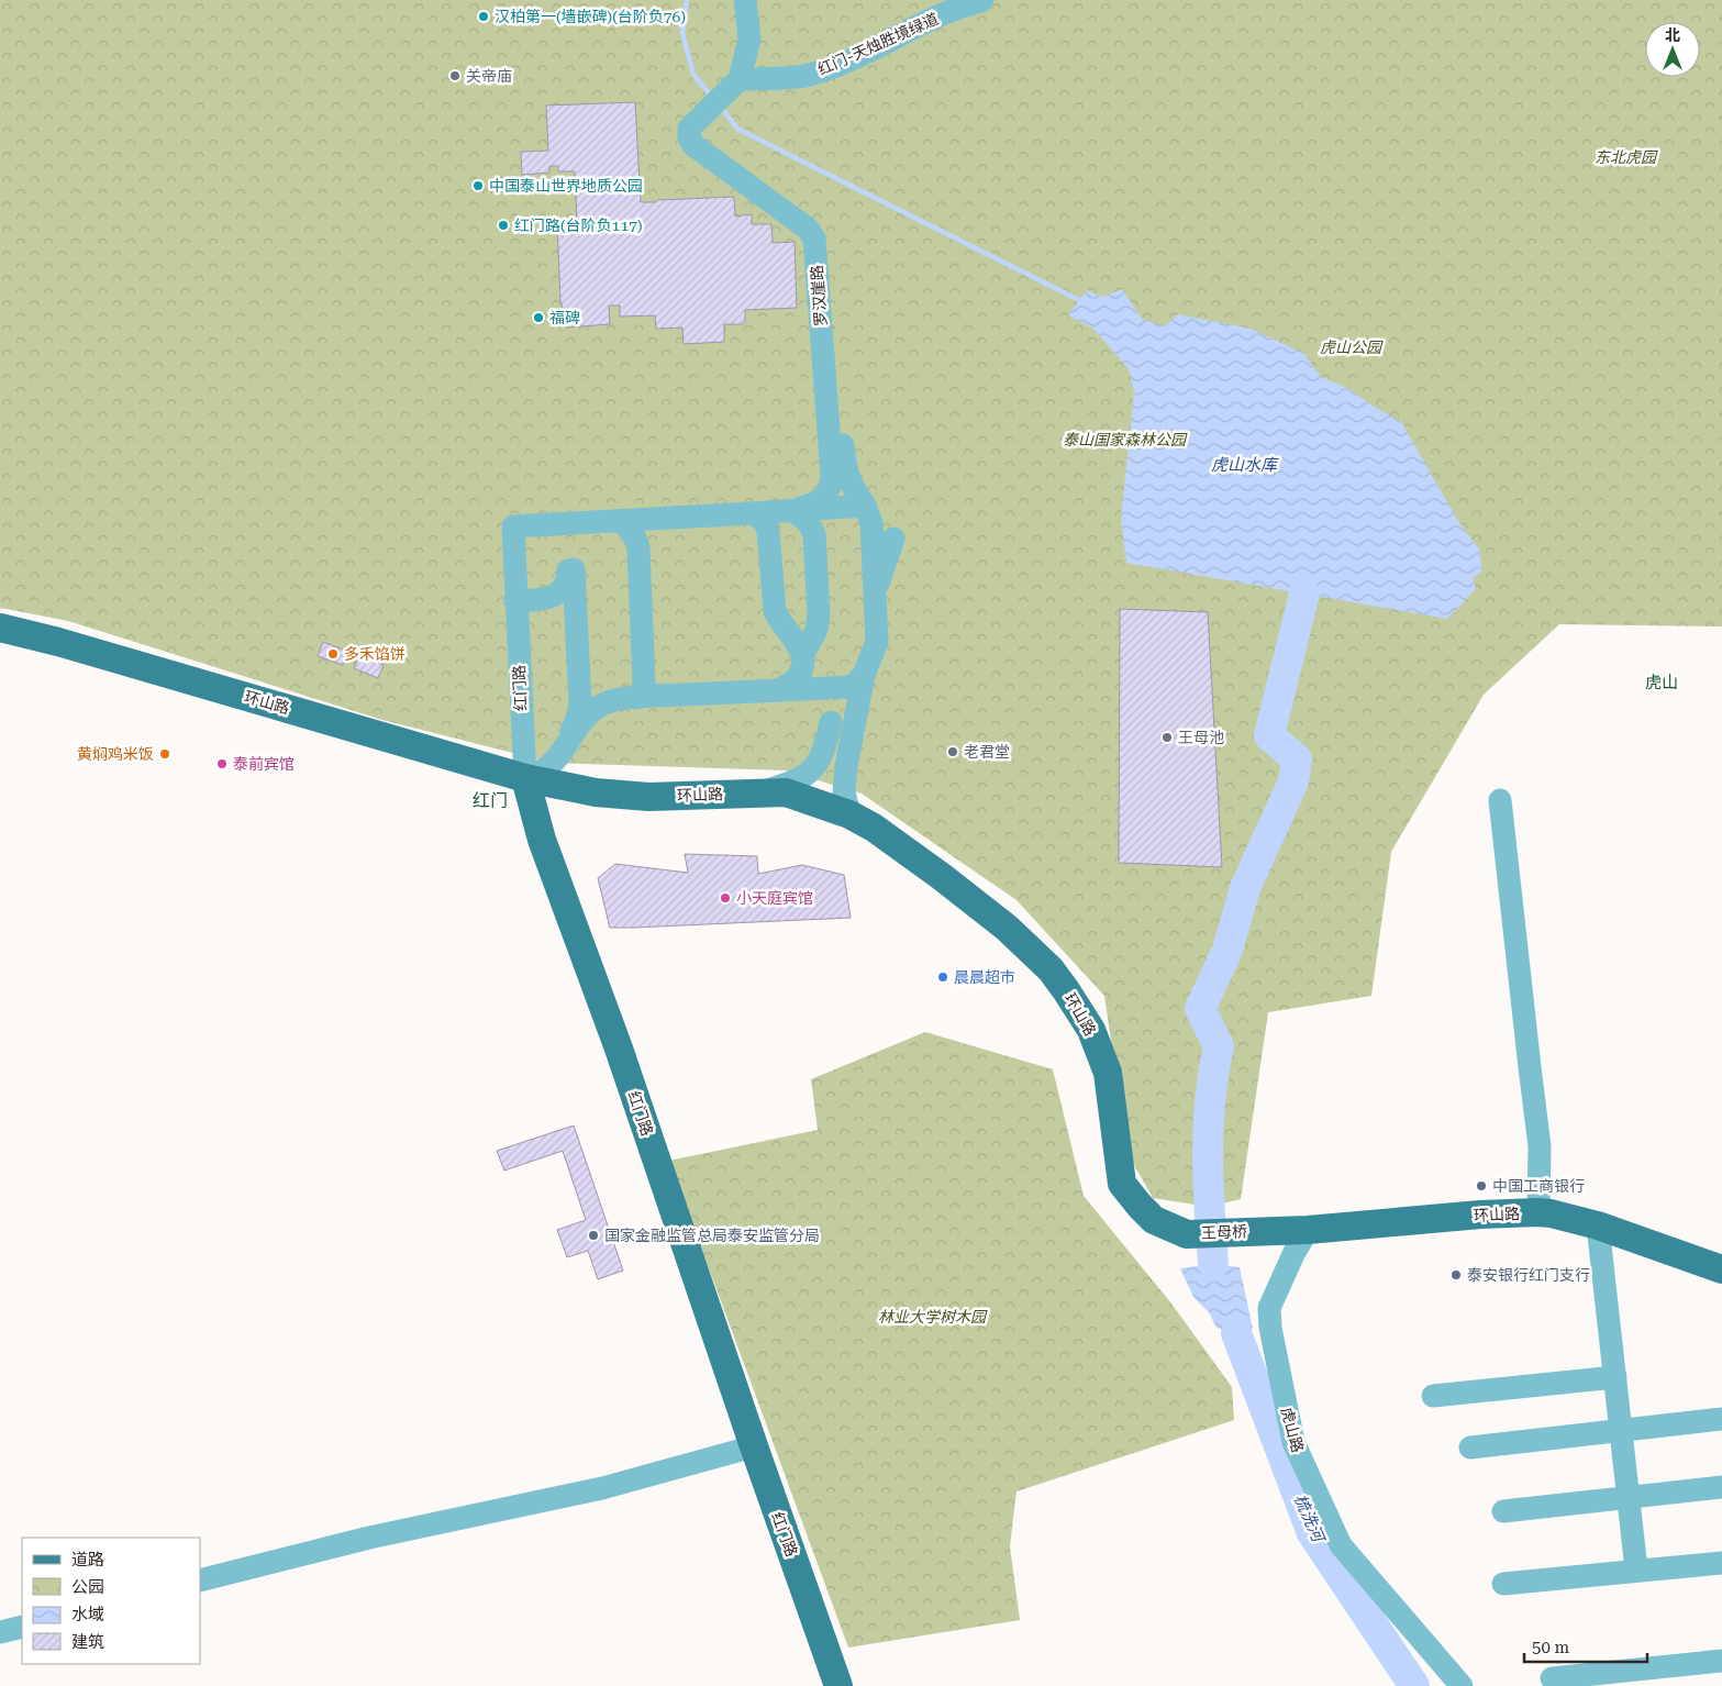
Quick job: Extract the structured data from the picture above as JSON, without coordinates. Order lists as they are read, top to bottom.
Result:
{
  "streets": {
    "main road": ["红门路", "环山路", "王母桥"],
    "street": ["红门-天烛胜境绿道", "罗汉崖路", "虎山路"]
  },
  "crossings": [
    ["红门路", "环山路"],
    ["环山路", "王母桥"],
    ["环山路", "虎山路"]
  ],
  "districts": ["虎山", "红门"],
  "water": ["虎山水库", "梳洗河"],
  "parks": [
    "东北虎园",
    "虎山公园",
    "泰山国家森林公园",
    "林业大学树木园"
  ],
  "places": [
    "汉柏第一(墙嵌碑)(台阶负76)",
    "关帝庙",
    "中国泰山世界地质公园",
    "红门路(台阶负117)",
    "福碑",
    "多禾馅饼",
    "王母池",
    "老君堂",
    "黄焖鸡米饭",
    "泰前宾馆",
    "小天庭宾馆",
    "晨晨超市",
    "中国工商银行",
    "国家金融监管总局泰安监管分局",
    "泰安银行红门支行"
  ],
  "legend": [
    "道路",
    "公园",
    "水域",
    "建筑"
  ],
  "scale_bar": "50 m",
  "north": "top"
}
